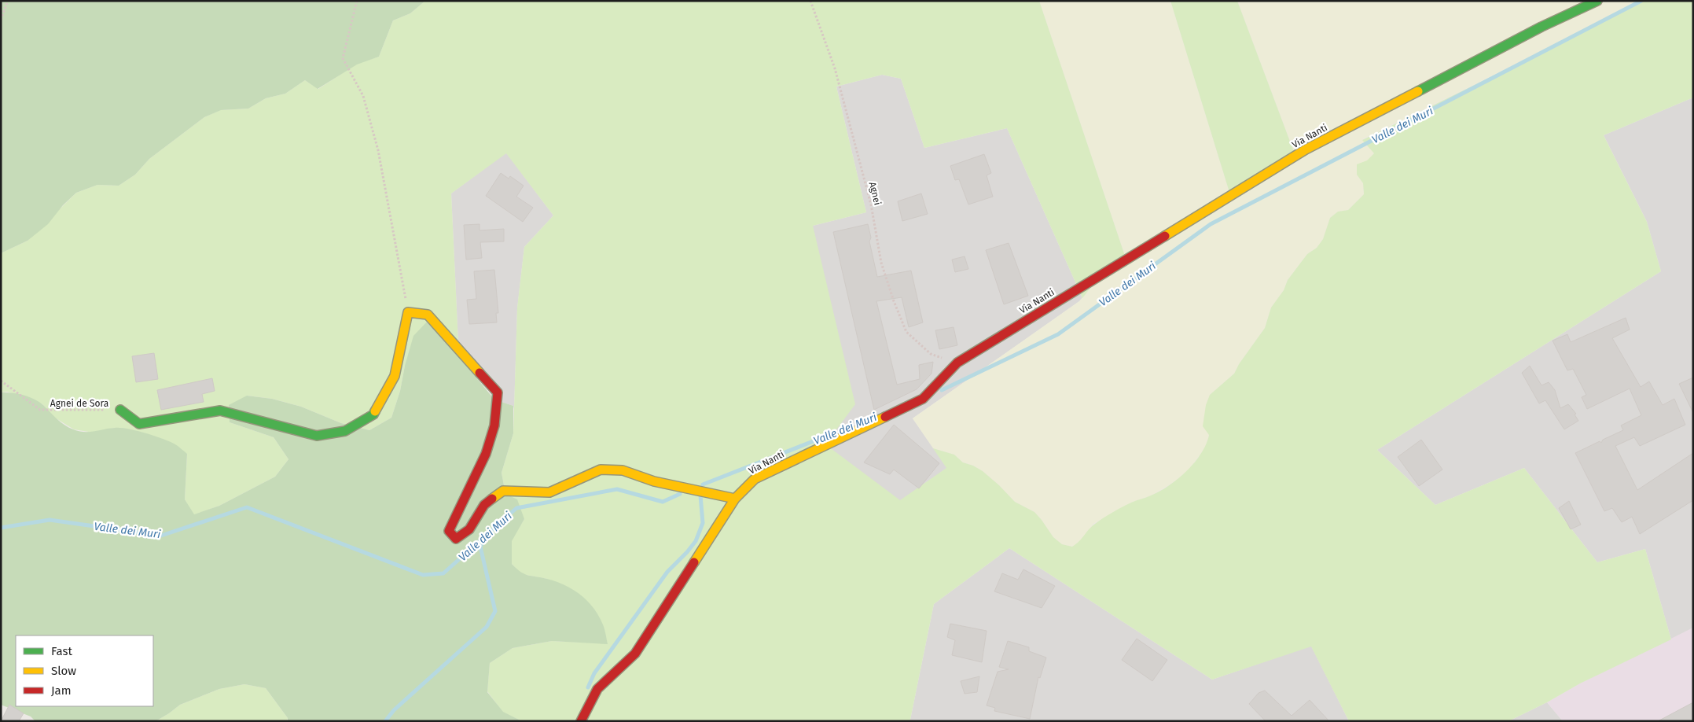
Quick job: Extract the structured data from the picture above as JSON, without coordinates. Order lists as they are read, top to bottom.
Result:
{
  "streets": {
    "street": ["Via Nanti"],
    "path": ["Agnei", "Agnei de Sora"]
  },
  "crossings": [
    ["Via Nanti", "Agnei"]
  ],
  "water": ["Valle dei Muri"],
  "legend": ["Fast", "Slow", "Jam"]
}
